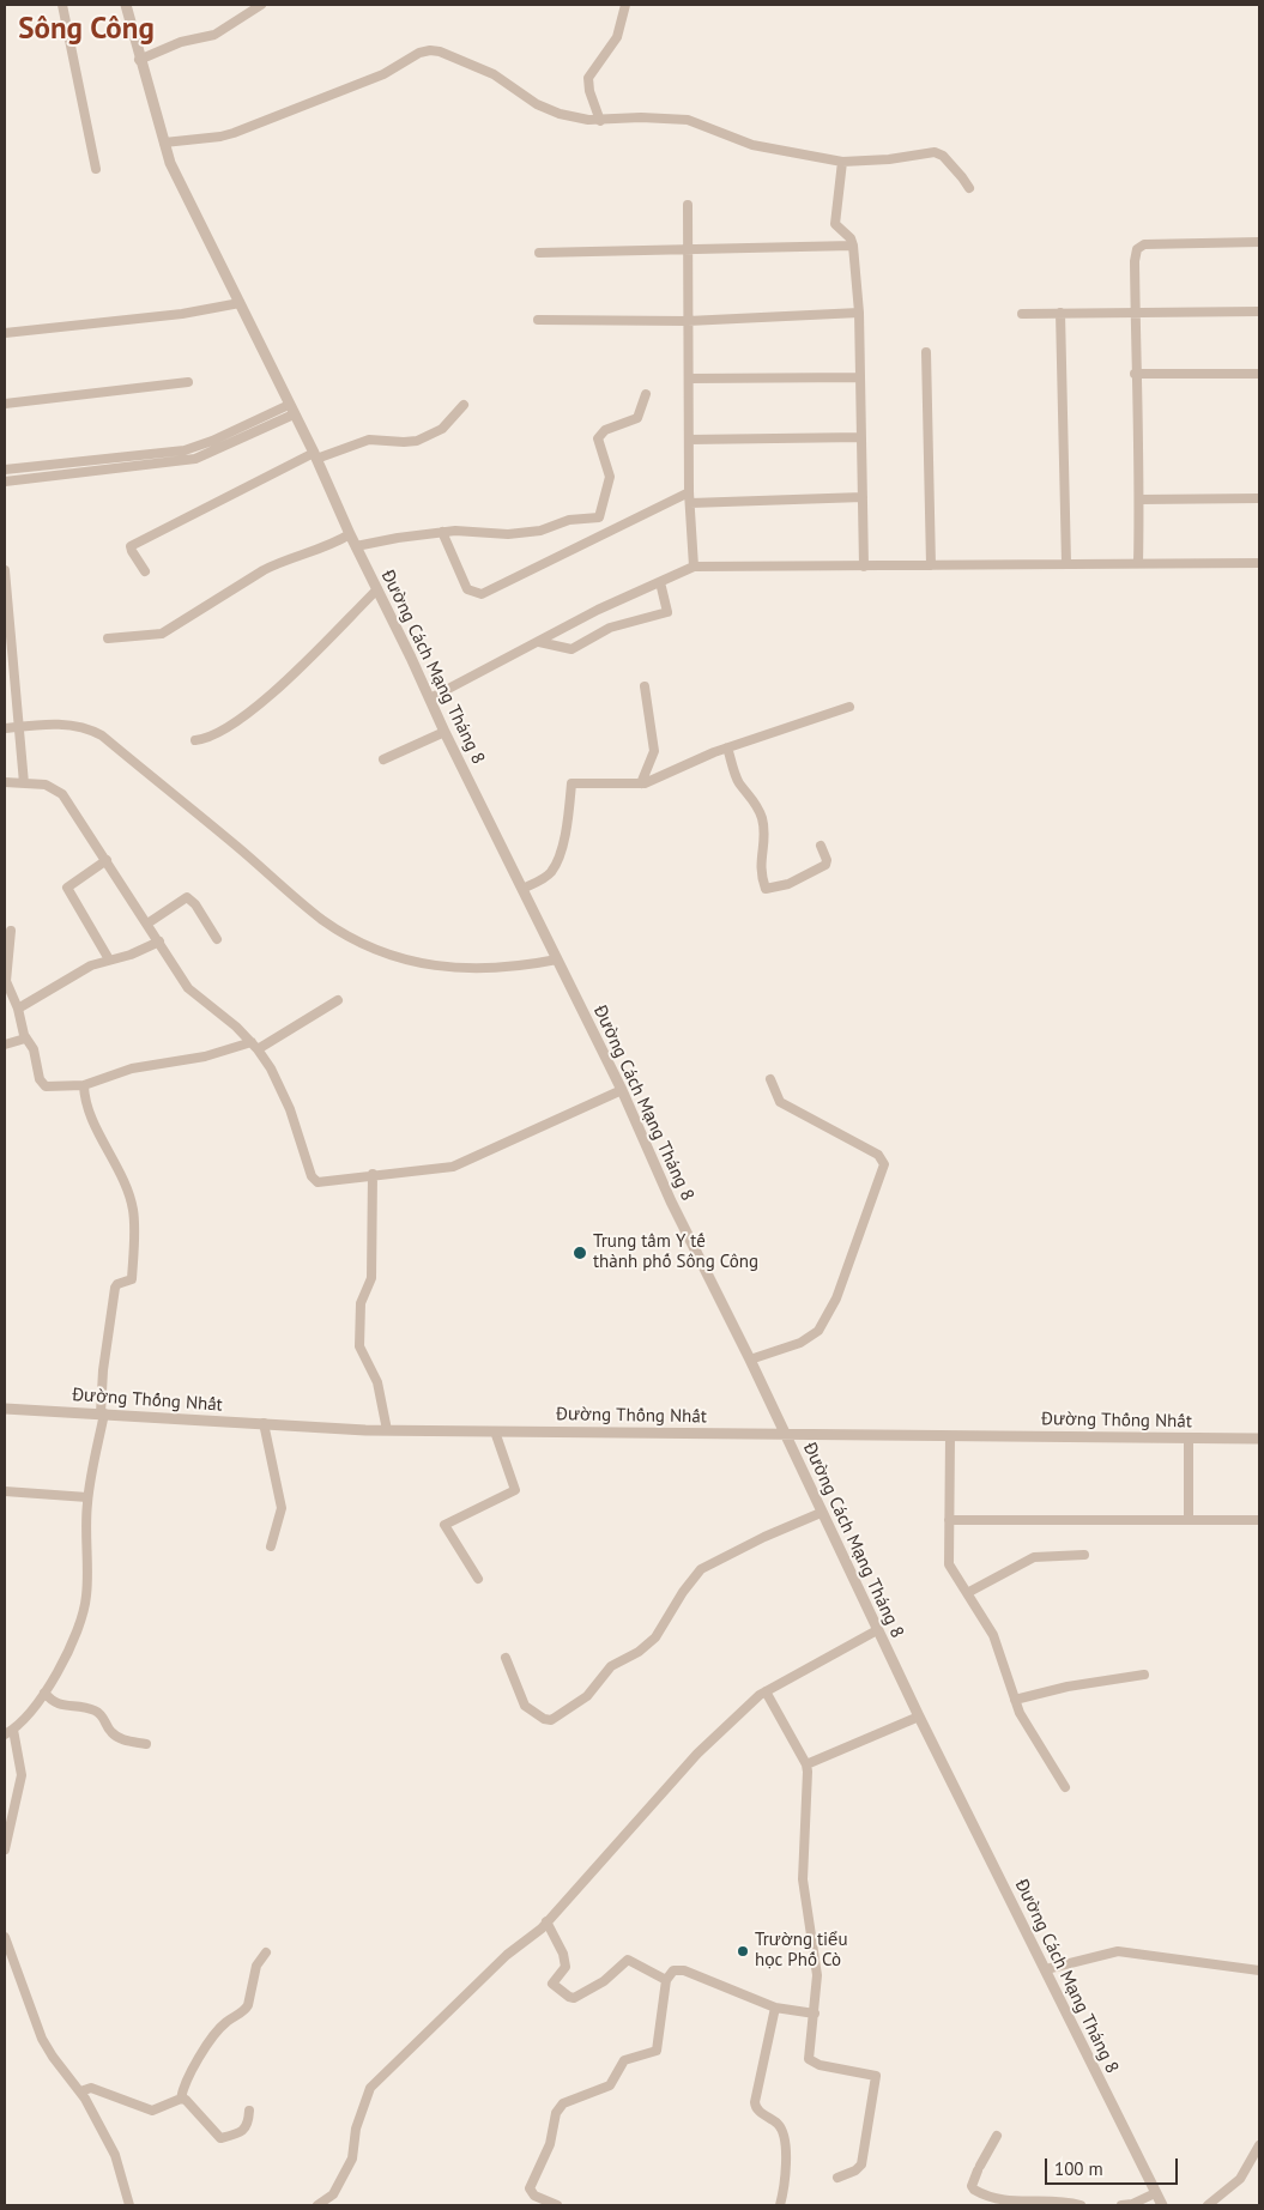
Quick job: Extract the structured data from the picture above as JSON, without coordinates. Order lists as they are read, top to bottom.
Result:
{
  "streets": {
    "street": ["Đường Cách Mạng Tháng 8", "Đường Thống Nhất"]
  },
  "crossings": [
    ["Đường Cách Mạng Tháng 8", "Đường Thống Nhất"]
  ],
  "districts": ["Sông Công"],
  "places": ["Trung tâm Y tế thành phố Sông Công", "Trường tiểu học Phố Cò"],
  "scale_bar": "100 m"
}
